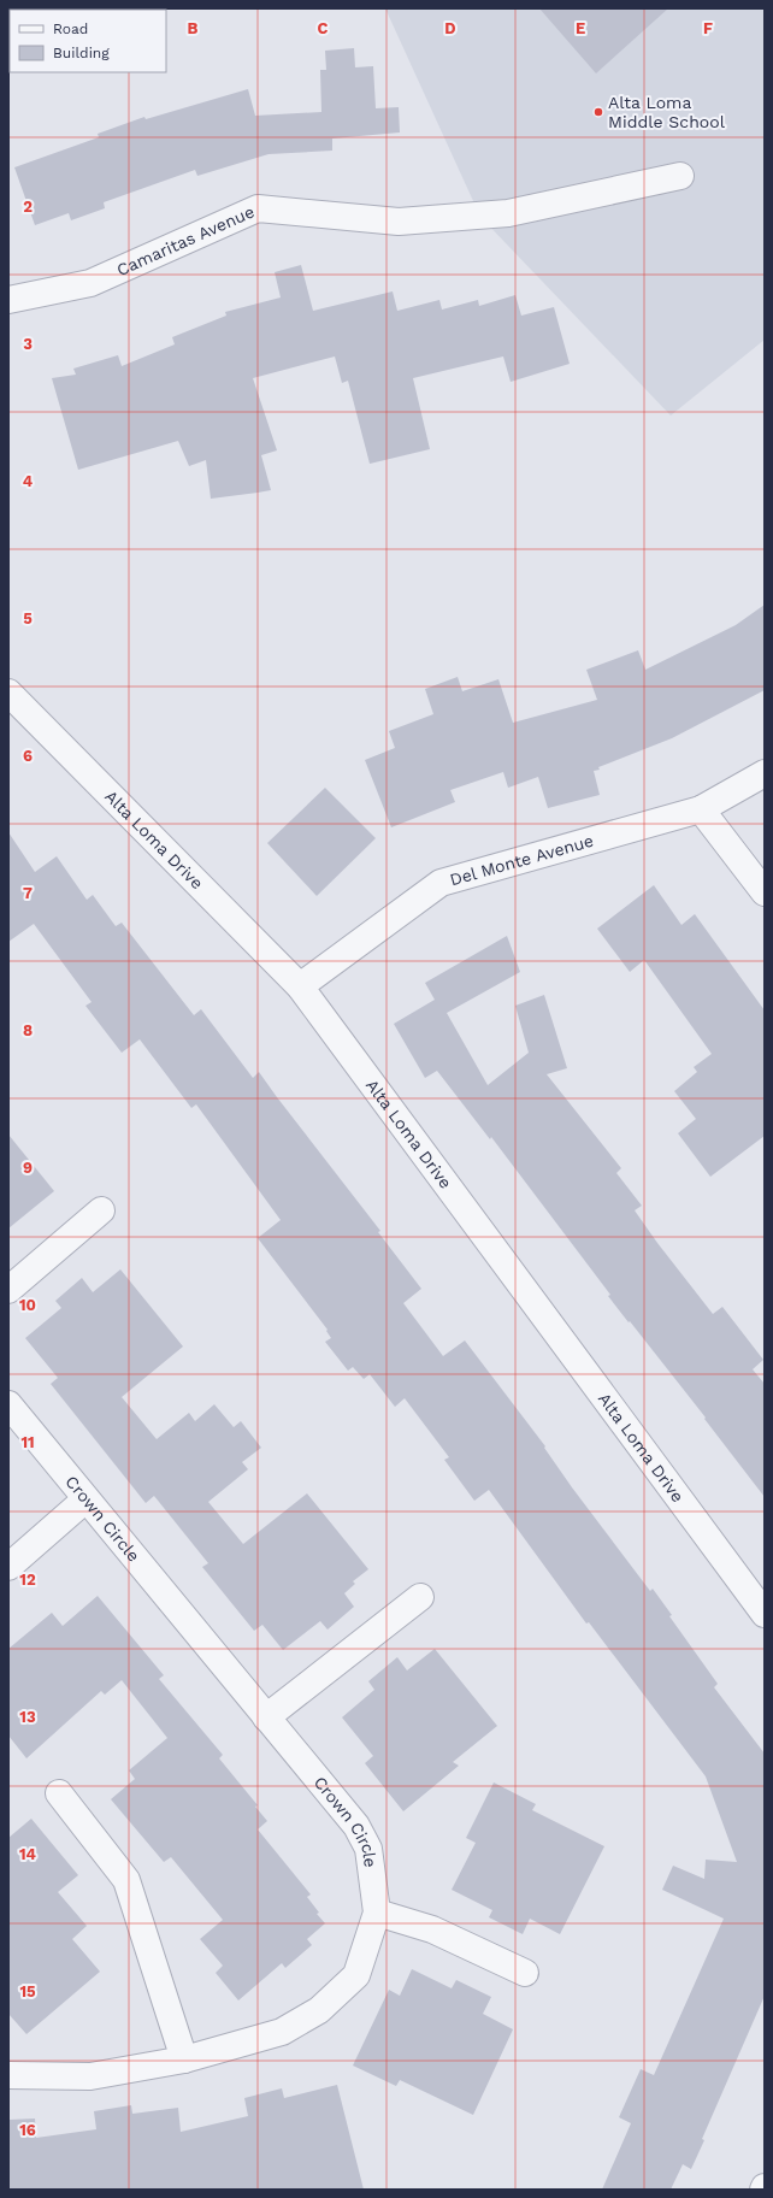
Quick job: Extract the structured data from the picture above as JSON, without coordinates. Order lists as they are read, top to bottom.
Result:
{
  "streets": {
    "street": [
      "Camaritas Avenue",
      "Alta Loma Drive",
      "Del Monte Avenue",
      "Crown Circle"
    ]
  },
  "crossings": [
    ["Alta Loma Drive", "Del Monte Avenue"]
  ],
  "places": ["Alta Loma Middle School"],
  "legend": ["Road", "Building"],
  "grid": {
    "columns": [
      "B",
      "C",
      "D",
      "E",
      "F"
    ],
    "rows": [
      "2",
      "3",
      "4",
      "5",
      "6",
      "7",
      "8",
      "9",
      "10",
      "11",
      "12",
      "13",
      "14",
      "15",
      "16"
    ]
  }
}
